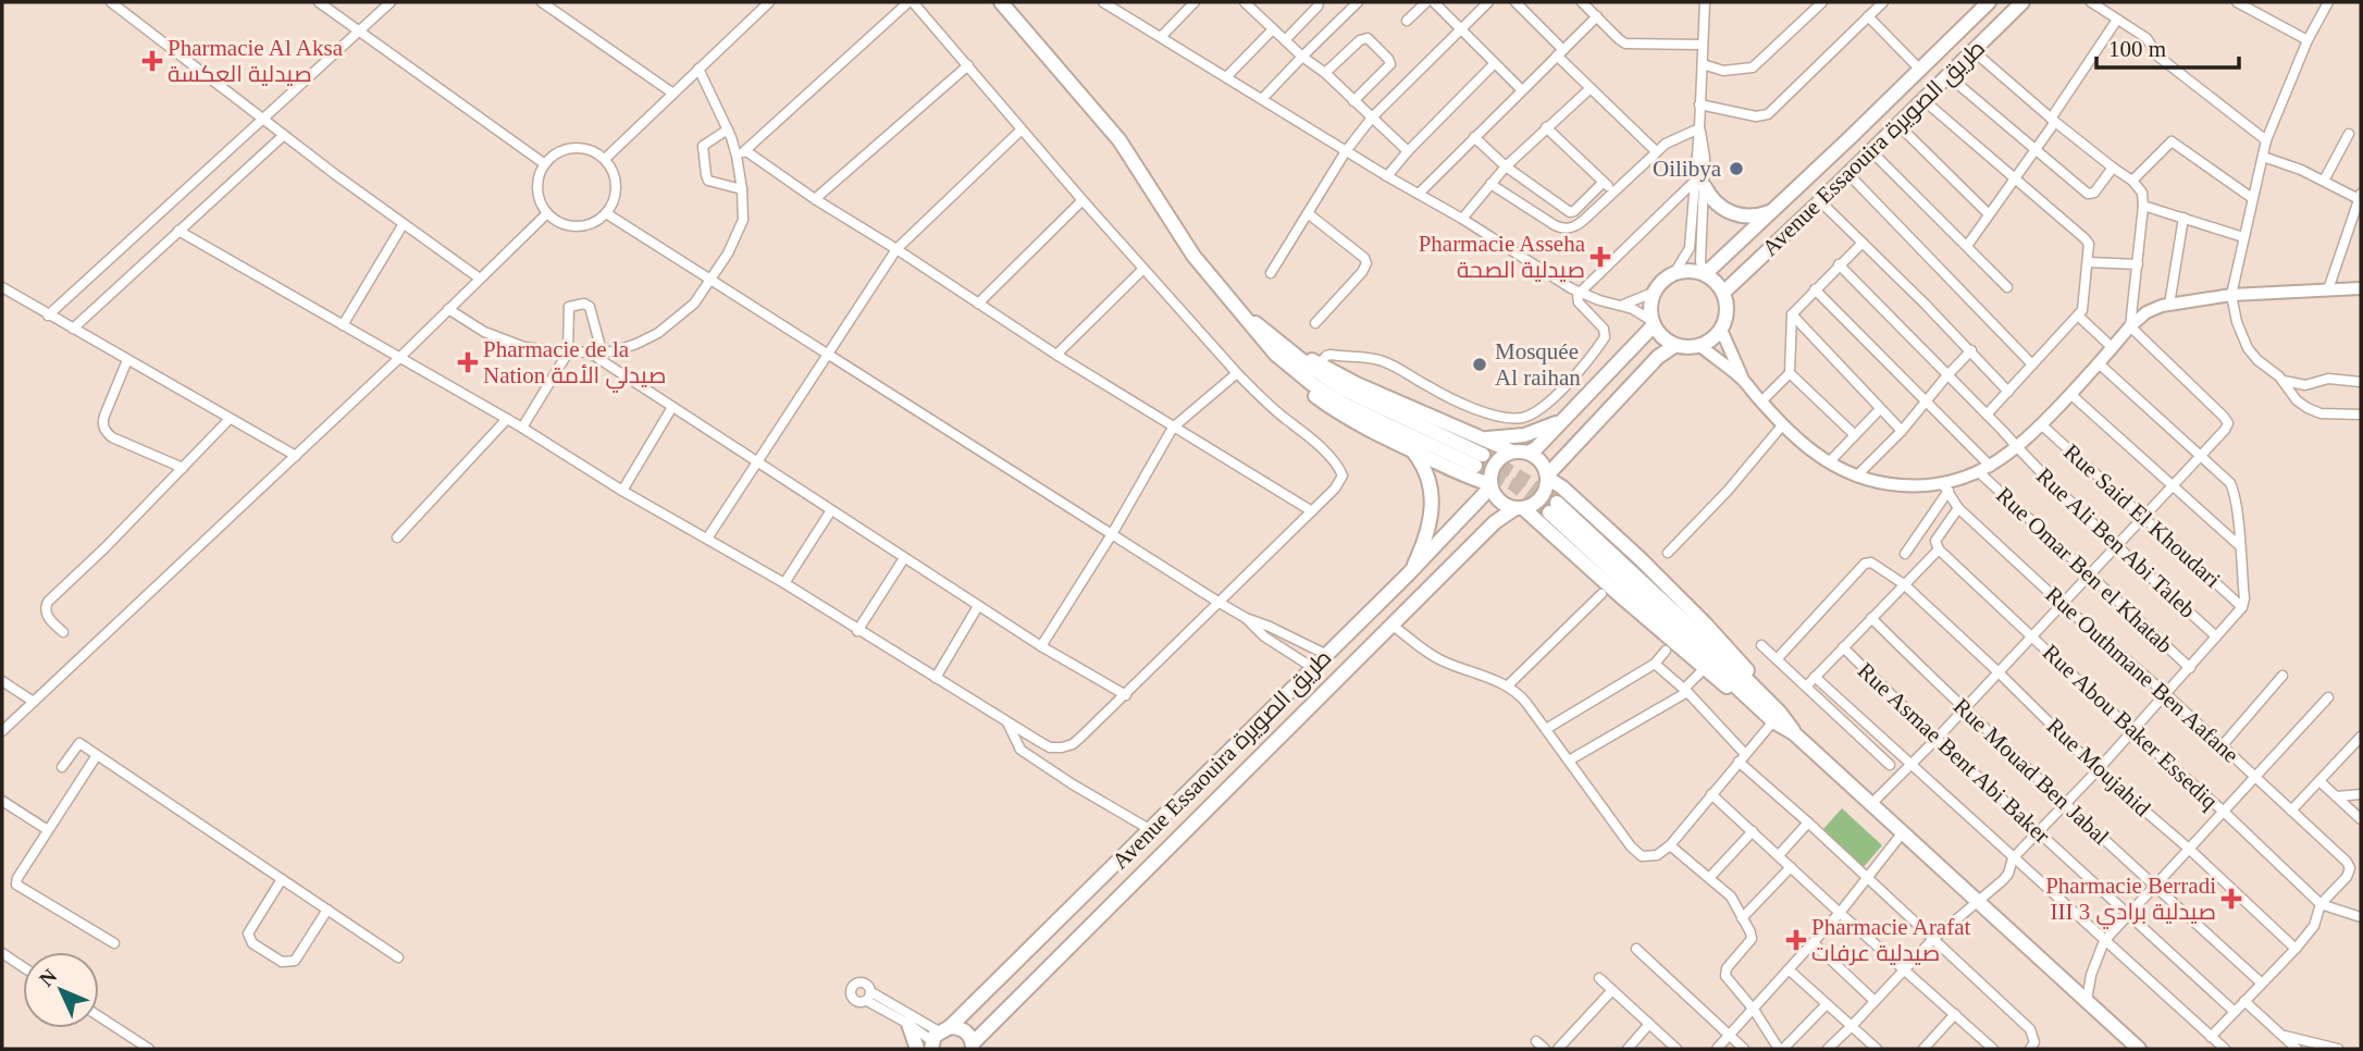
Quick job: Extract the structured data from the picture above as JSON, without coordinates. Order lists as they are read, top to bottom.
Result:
{
  "streets": {
    "main road": ["Avenue Essaouira طريق الصويرة"],
    "street": [
      "Rue Said El Khoudari",
      "Rue Ali Ben Abi Taleb",
      "Rue Omar Ben el Khatab",
      "Rue Outhmane Ben Aafane",
      "Rue Abou Baker Essediq",
      "Rue Asmae Bent Abi Baker",
      "Rue Moujahid",
      "Rue Mouad Ben Jabal"
    ]
  },
  "crossings": [
    ["Rue Outhmane Ben Aafane", "Rue Abou Baker Essediq"]
  ],
  "places": {
    "health": [
      "Pharmacie Al Aksa صيدلية العكسة",
      "Pharmacie Asseha صيدلية الصحة",
      "Pharmacie de la Nation صيدلي الأمة",
      "Pharmacie Berradi III صيدلية برادي 3",
      "Pharmacie Arafat صيدلية عرفات"
    ],
    "other": ["Oilibya", "Mosquée Al raihan"]
  },
  "scale_bar": "100 m",
  "north": "top left"
}
